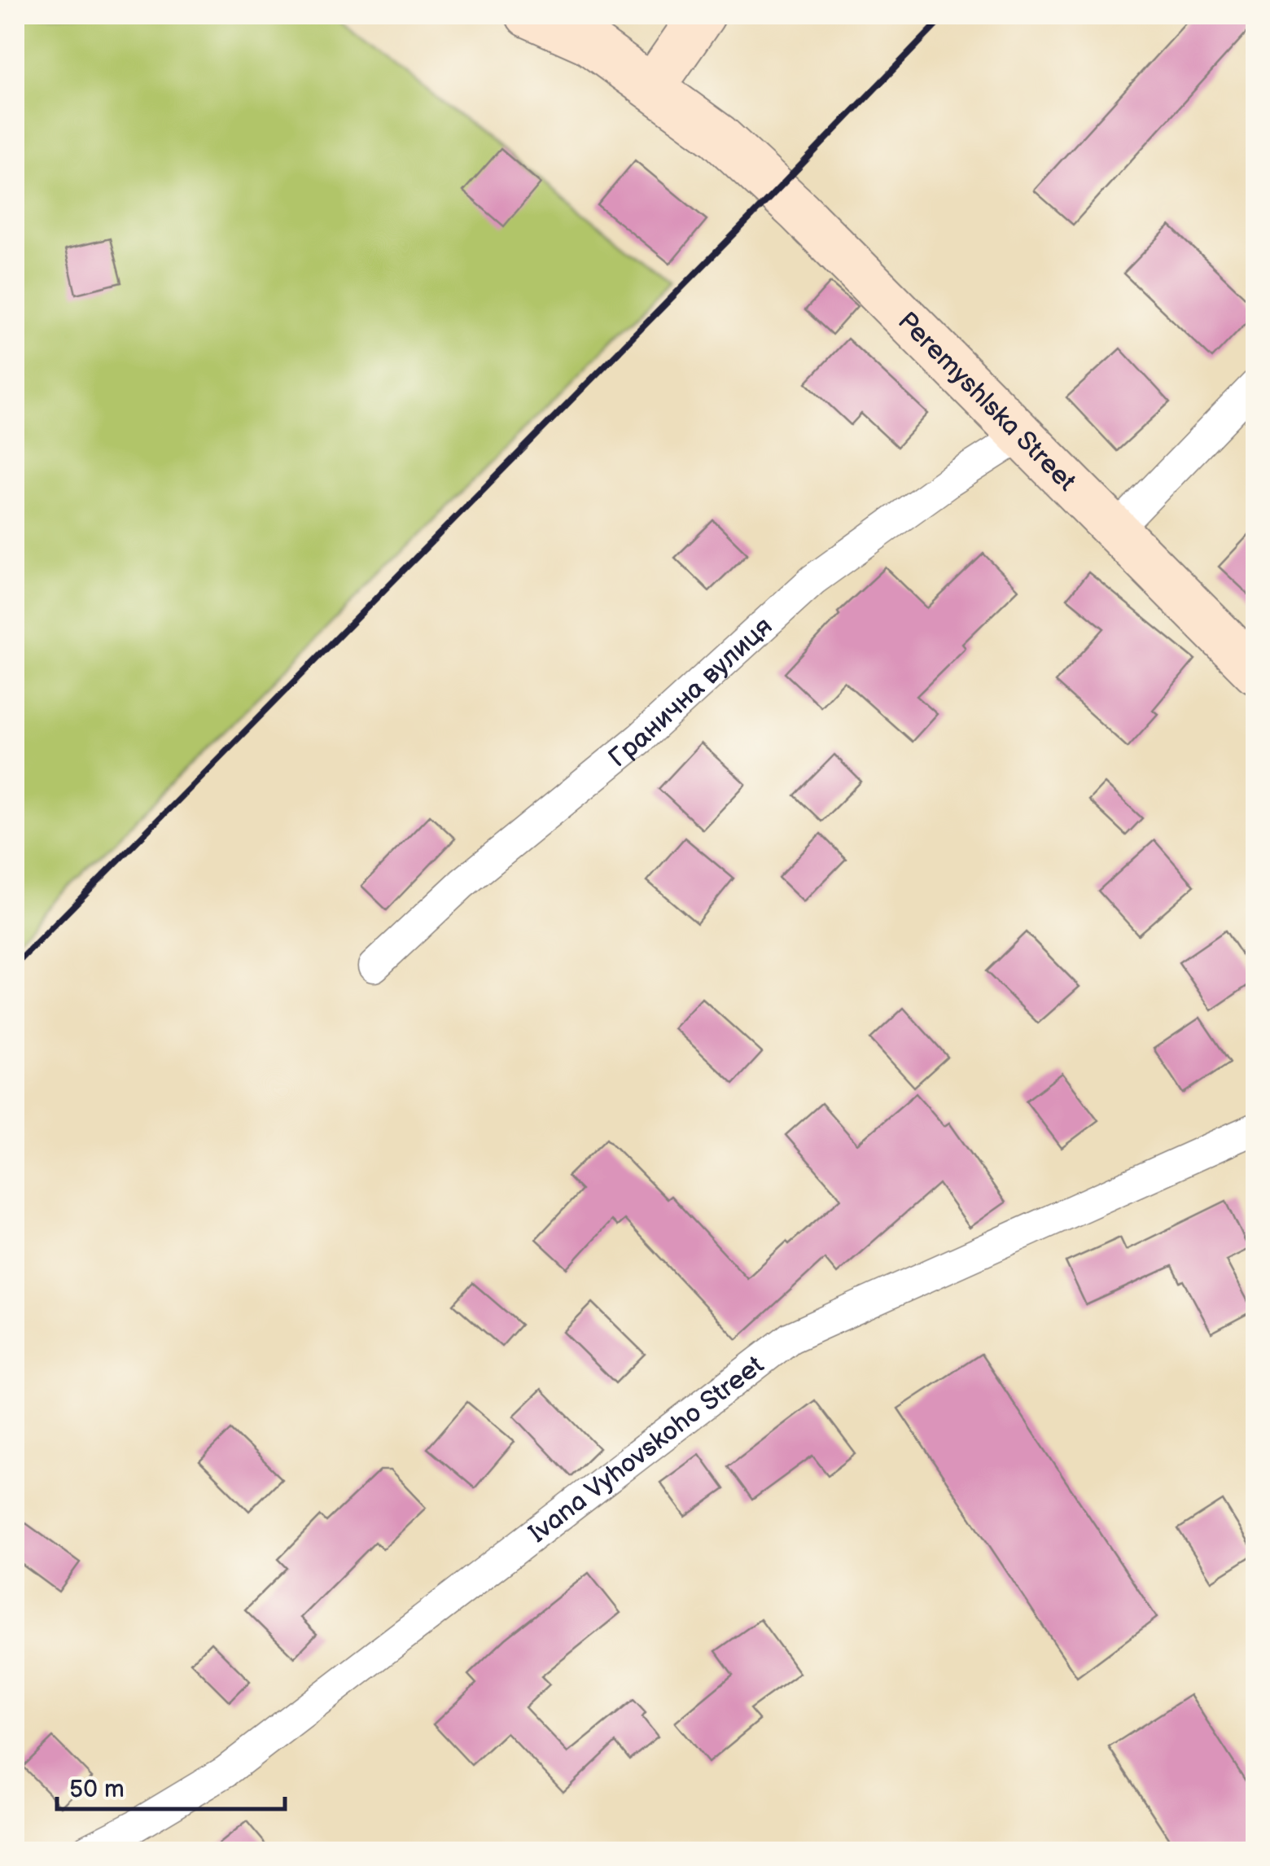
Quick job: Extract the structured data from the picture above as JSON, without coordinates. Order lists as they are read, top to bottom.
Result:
{
  "streets": {
    "main road": ["Peremyshlska Street"],
    "street": ["Гранична вулиця", "Ivana Vyhovskoho Street"]
  },
  "crossings": [
    ["Peremyshlska Street", "Гранична вулиця"]
  ],
  "scale_bar": "50 m"
}
